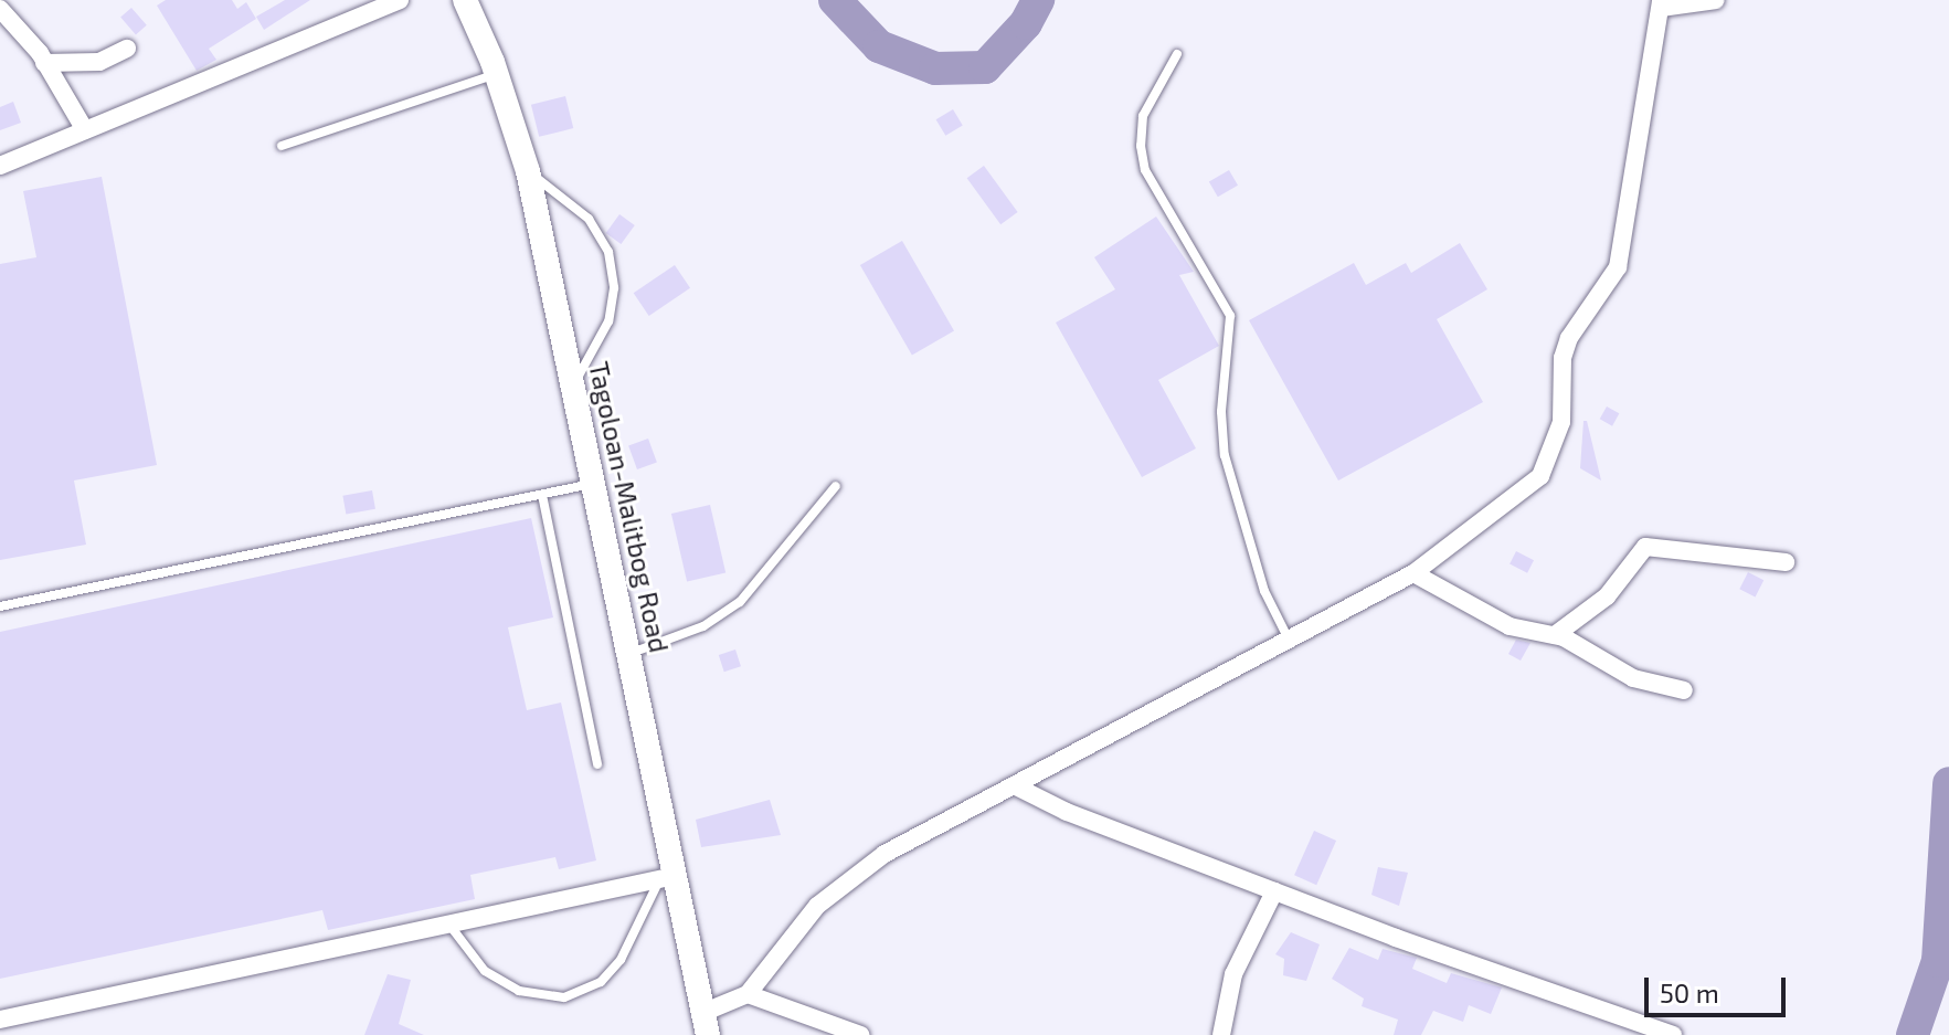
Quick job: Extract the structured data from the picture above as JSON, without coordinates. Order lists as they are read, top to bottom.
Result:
{
  "streets": {
    "main road": ["Tagoloan-Malitbog Road"]
  },
  "scale_bar": "50 m"
}
